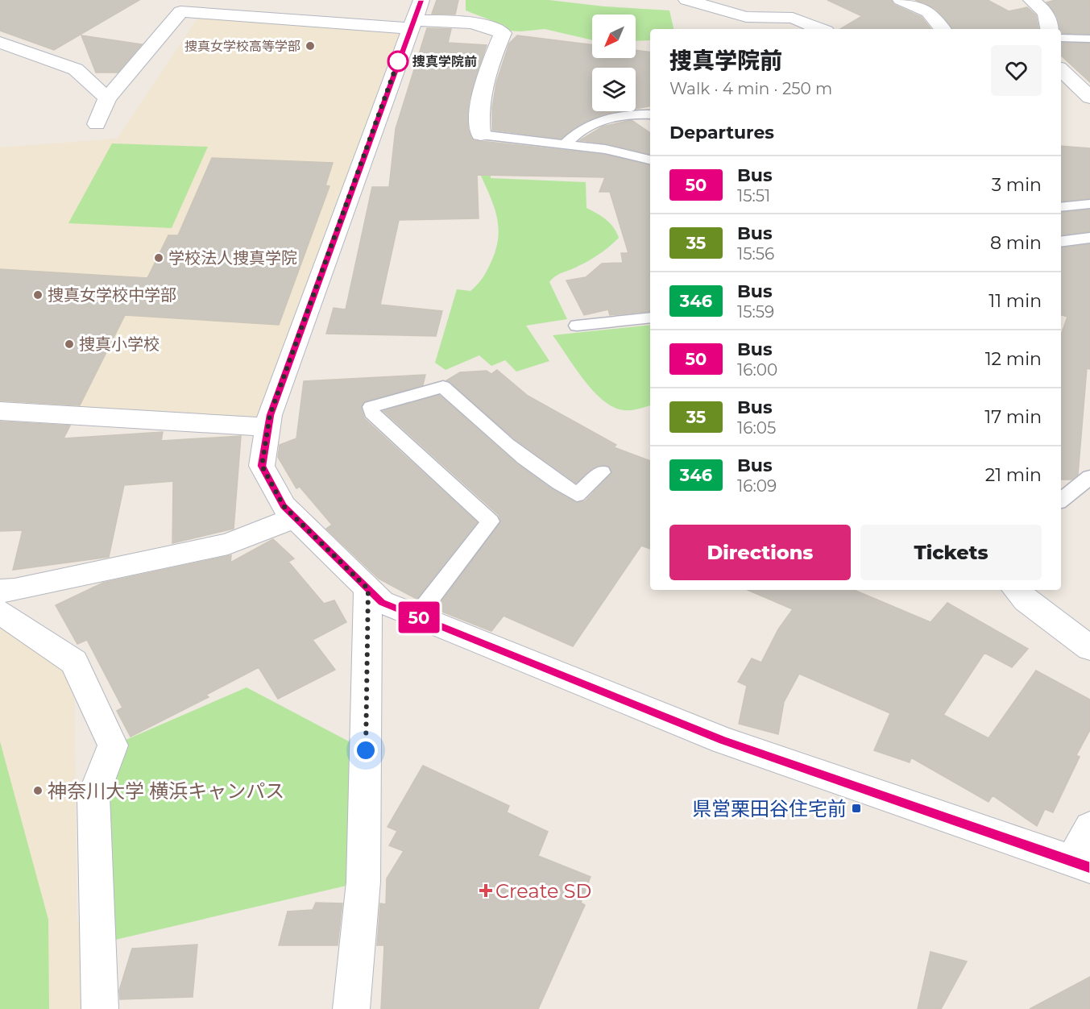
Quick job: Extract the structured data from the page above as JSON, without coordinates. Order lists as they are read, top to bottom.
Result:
{
  "places": {
    "other": [
      "捜真女学校高等学部",
      "捜真学院前",
      "学校法人捜真学院",
      "捜真女学校中学部",
      "捜真小学校",
      "神奈川大学 横浜キャンパス"
    ],
    "transit": ["県営栗田谷住宅前"],
    "health": ["Create SD"]
  },
  "lines": ["bus line 50"],
  "north": "bottom left",
  "page": {
    "on_map": "50",
    "heading": [
      ["捜真学院前", "Walk · 4 min · 250 m"],
      "Departures"
    ],
    "list": [
      {
        "mark": "50",
        "name": "Bus",
        "note": "15:51",
        "value": "3 min"
      },
      {
        "mark": "35",
        "name": "Bus",
        "note": "15:56",
        "value": "8 min"
      },
      {
        "mark": "346",
        "name": "Bus",
        "note": "15:59",
        "value": "11 min"
      },
      {
        "mark": "50",
        "name": "Bus",
        "note": "16:00",
        "value": "12 min"
      },
      {
        "mark": "35",
        "name": "Bus",
        "note": "16:05",
        "value": "17 min"
      },
      {
        "mark": "346",
        "name": "Bus",
        "note": "16:09",
        "value": "21 min"
      }
    ],
    "buttons": ["Directions", "Tickets"]
  }
}
